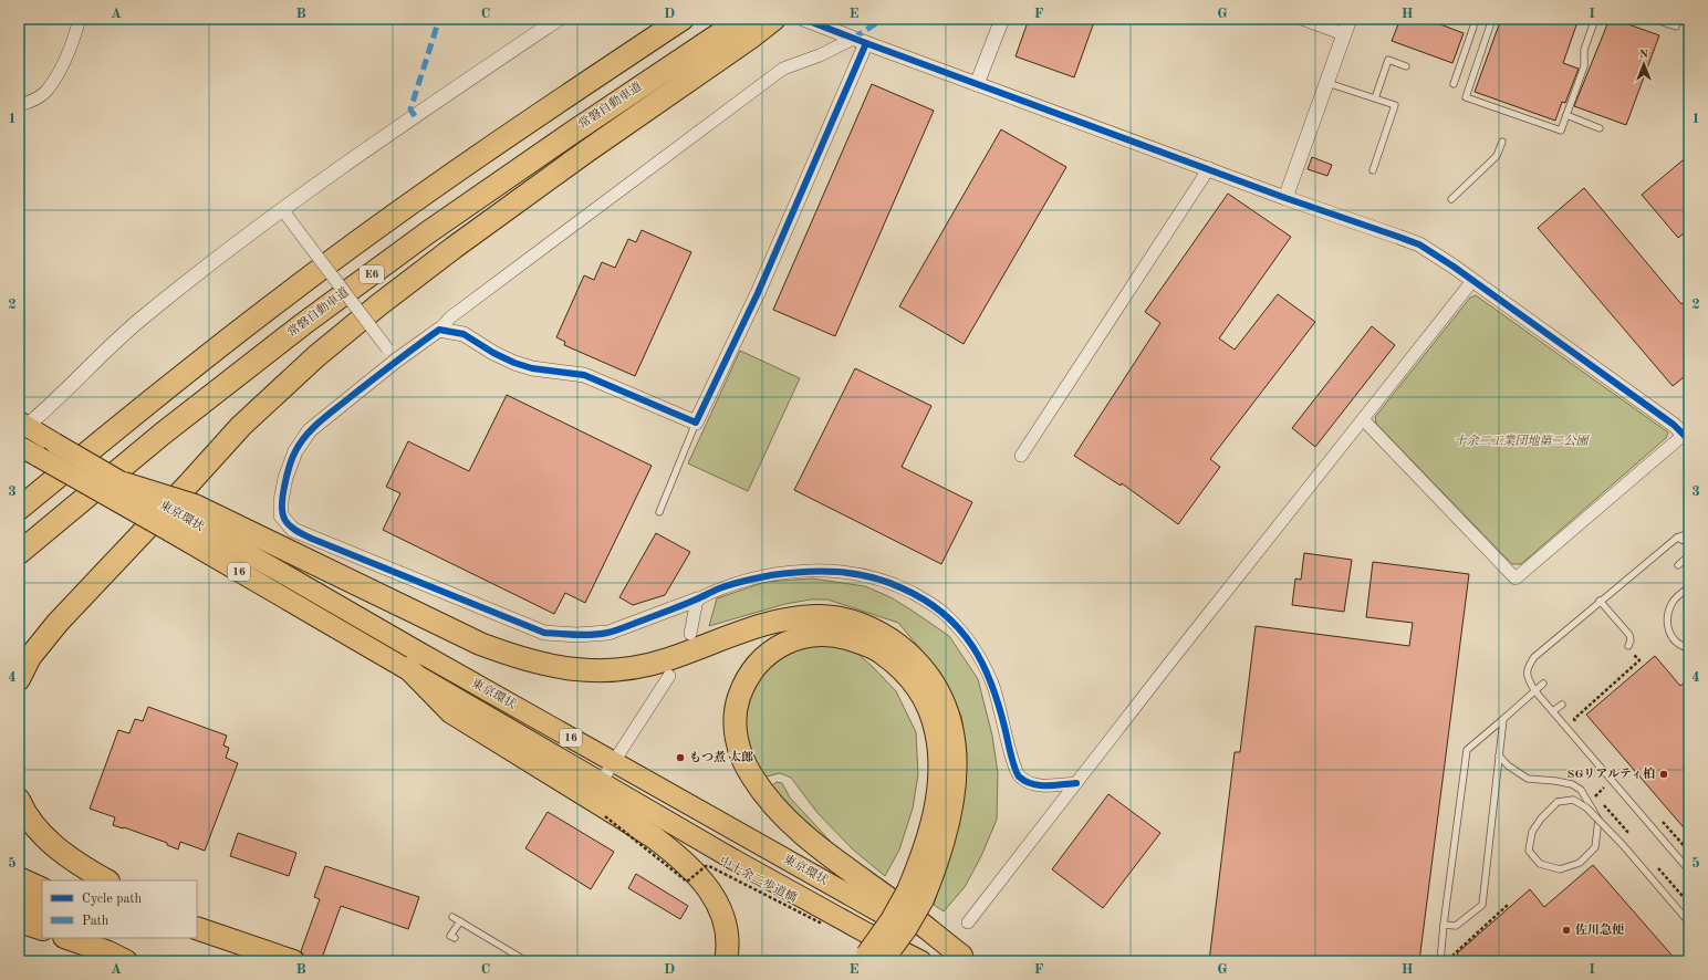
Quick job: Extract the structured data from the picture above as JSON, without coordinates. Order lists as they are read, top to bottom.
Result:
{
  "streets": {
    "highway": [
      "常磐自動車道",
      "E6",
      "東京環状",
      "16"
    ],
    "path": ["中十余二歩道橋"]
  },
  "parks": ["十余二工業団地第二公園"],
  "places": ["もつ煮 太郎", "SGリアルティ柏", "佐川急便"],
  "legend": ["Cycle path", "Path"],
  "north": "top",
  "grid": {
    "columns": [
      "A",
      "B",
      "C",
      "D",
      "E",
      "F",
      "G",
      "H",
      "I"
    ],
    "rows": [
      "1",
      "2",
      "3",
      "4",
      "5"
    ]
  }
}
